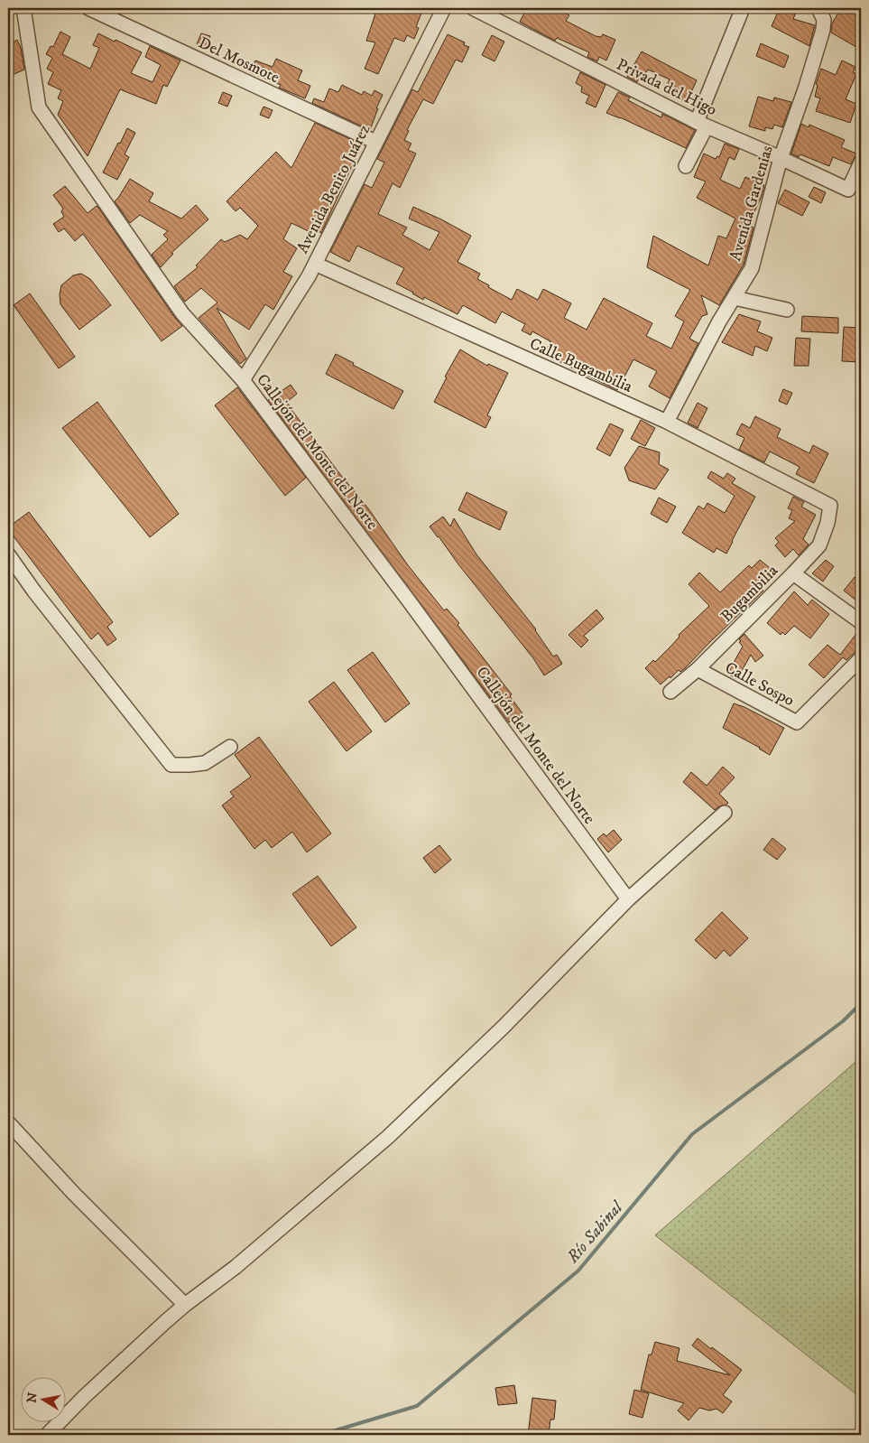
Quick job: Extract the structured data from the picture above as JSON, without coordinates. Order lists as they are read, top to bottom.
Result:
{
  "streets": {
    "street": [
      "Del Mosmote",
      "Privada del Higo",
      "Avenida Benito Juárez",
      "Avenida Gardenias",
      "Calle Bugambilia",
      "Callejón del Monte del Norte",
      "Bugambilia",
      "Calle Sospo"
    ]
  },
  "crossings": [
    ["Del Mosmote", "Avenida Benito Juárez"],
    ["Privada del Higo", "Avenida Gardenias"],
    ["Avenida Benito Juárez", "Calle Bugambilia"],
    ["Avenida Benito Juárez", "Callejón del Monte del Norte"],
    ["Avenida Gardenias", "Calle Bugambilia"],
    ["Calle Bugambilia", "Bugambilia"],
    ["Bugambilia", "Calle Sospo"]
  ],
  "water": ["Río Sabinal"],
  "north": "left"
}
